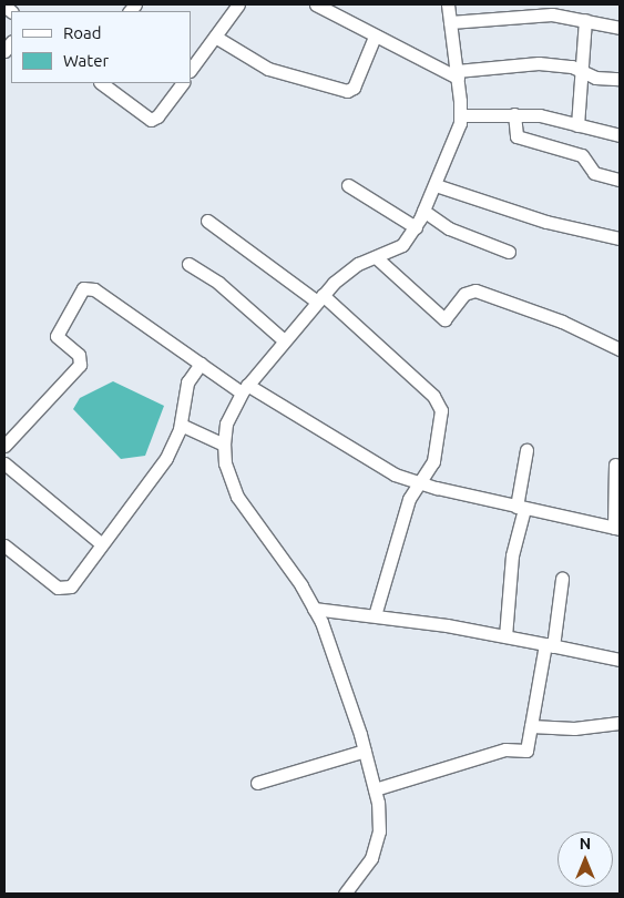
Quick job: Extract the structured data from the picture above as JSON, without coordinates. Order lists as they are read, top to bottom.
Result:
{
  "legend": ["Road", "Water"],
  "north": "top"
}
